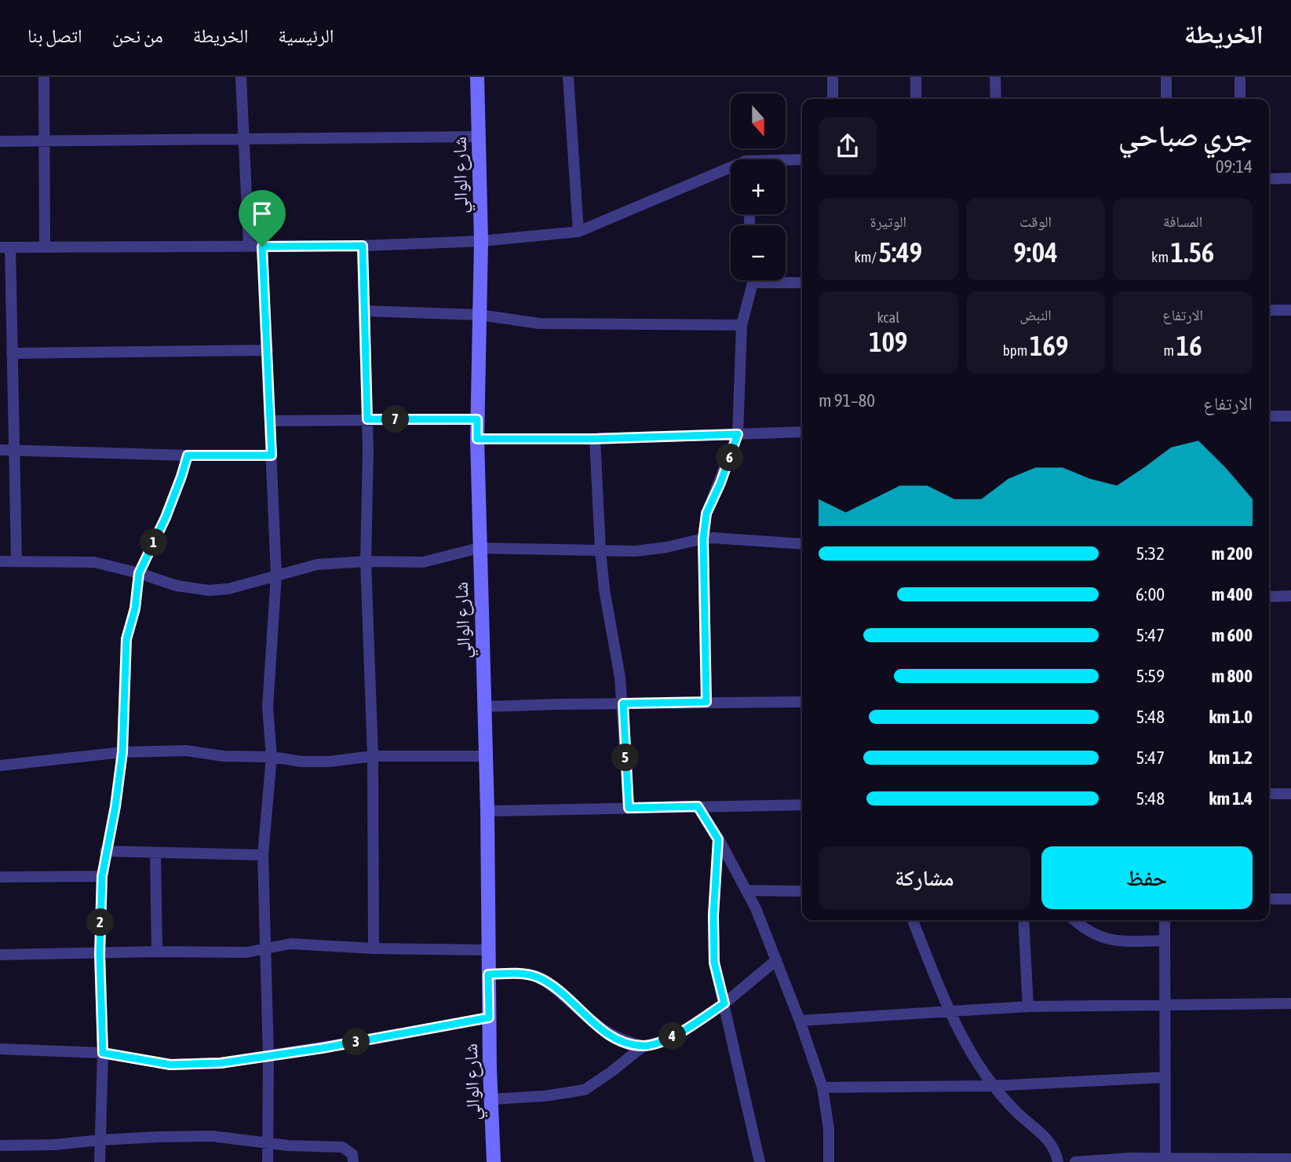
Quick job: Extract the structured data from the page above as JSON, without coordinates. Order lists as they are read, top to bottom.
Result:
{
  "streets": {
    "main road": ["شارع الوالي"]
  },
  "north": "bottom",
  "page": {
    "header": "الخريطة",
    "nav": [
      "الرئيسية",
      "الخريطة",
      "من نحن",
      "اتصل بنا"
    ],
    "map_buttons": ["+", "−"],
    "heading": ["جري صباحي", "09:14"],
    "stats": [
      ["المسافة", "1.56 km"],
      ["الوقت", "9:04"],
      ["الوتيرة", "5:49 /km"],
      ["الارتفاع", "16 m"],
      ["النبض", "169 bpm"],
      ["kcal", "109"]
    ],
    "chart": ["الارتفاع", "80–91 m"],
    "pins": [
      "7",
      "6",
      "1",
      "5",
      "2",
      "4",
      "3"
    ],
    "list": [
      {
        "name": "200 m",
        "note": "5:32"
      },
      {
        "name": "400 m",
        "note": "6:00"
      },
      {
        "name": "600 m",
        "note": "5:47"
      },
      {
        "name": "800 m",
        "note": "5:59"
      },
      {
        "name": "1.0 km",
        "note": "5:48"
      },
      {
        "name": "1.2 km",
        "note": "5:47"
      },
      {
        "name": "1.4 km",
        "note": "5:48"
      }
    ],
    "buttons": ["حفظ", "مشاركة"]
  }
}
